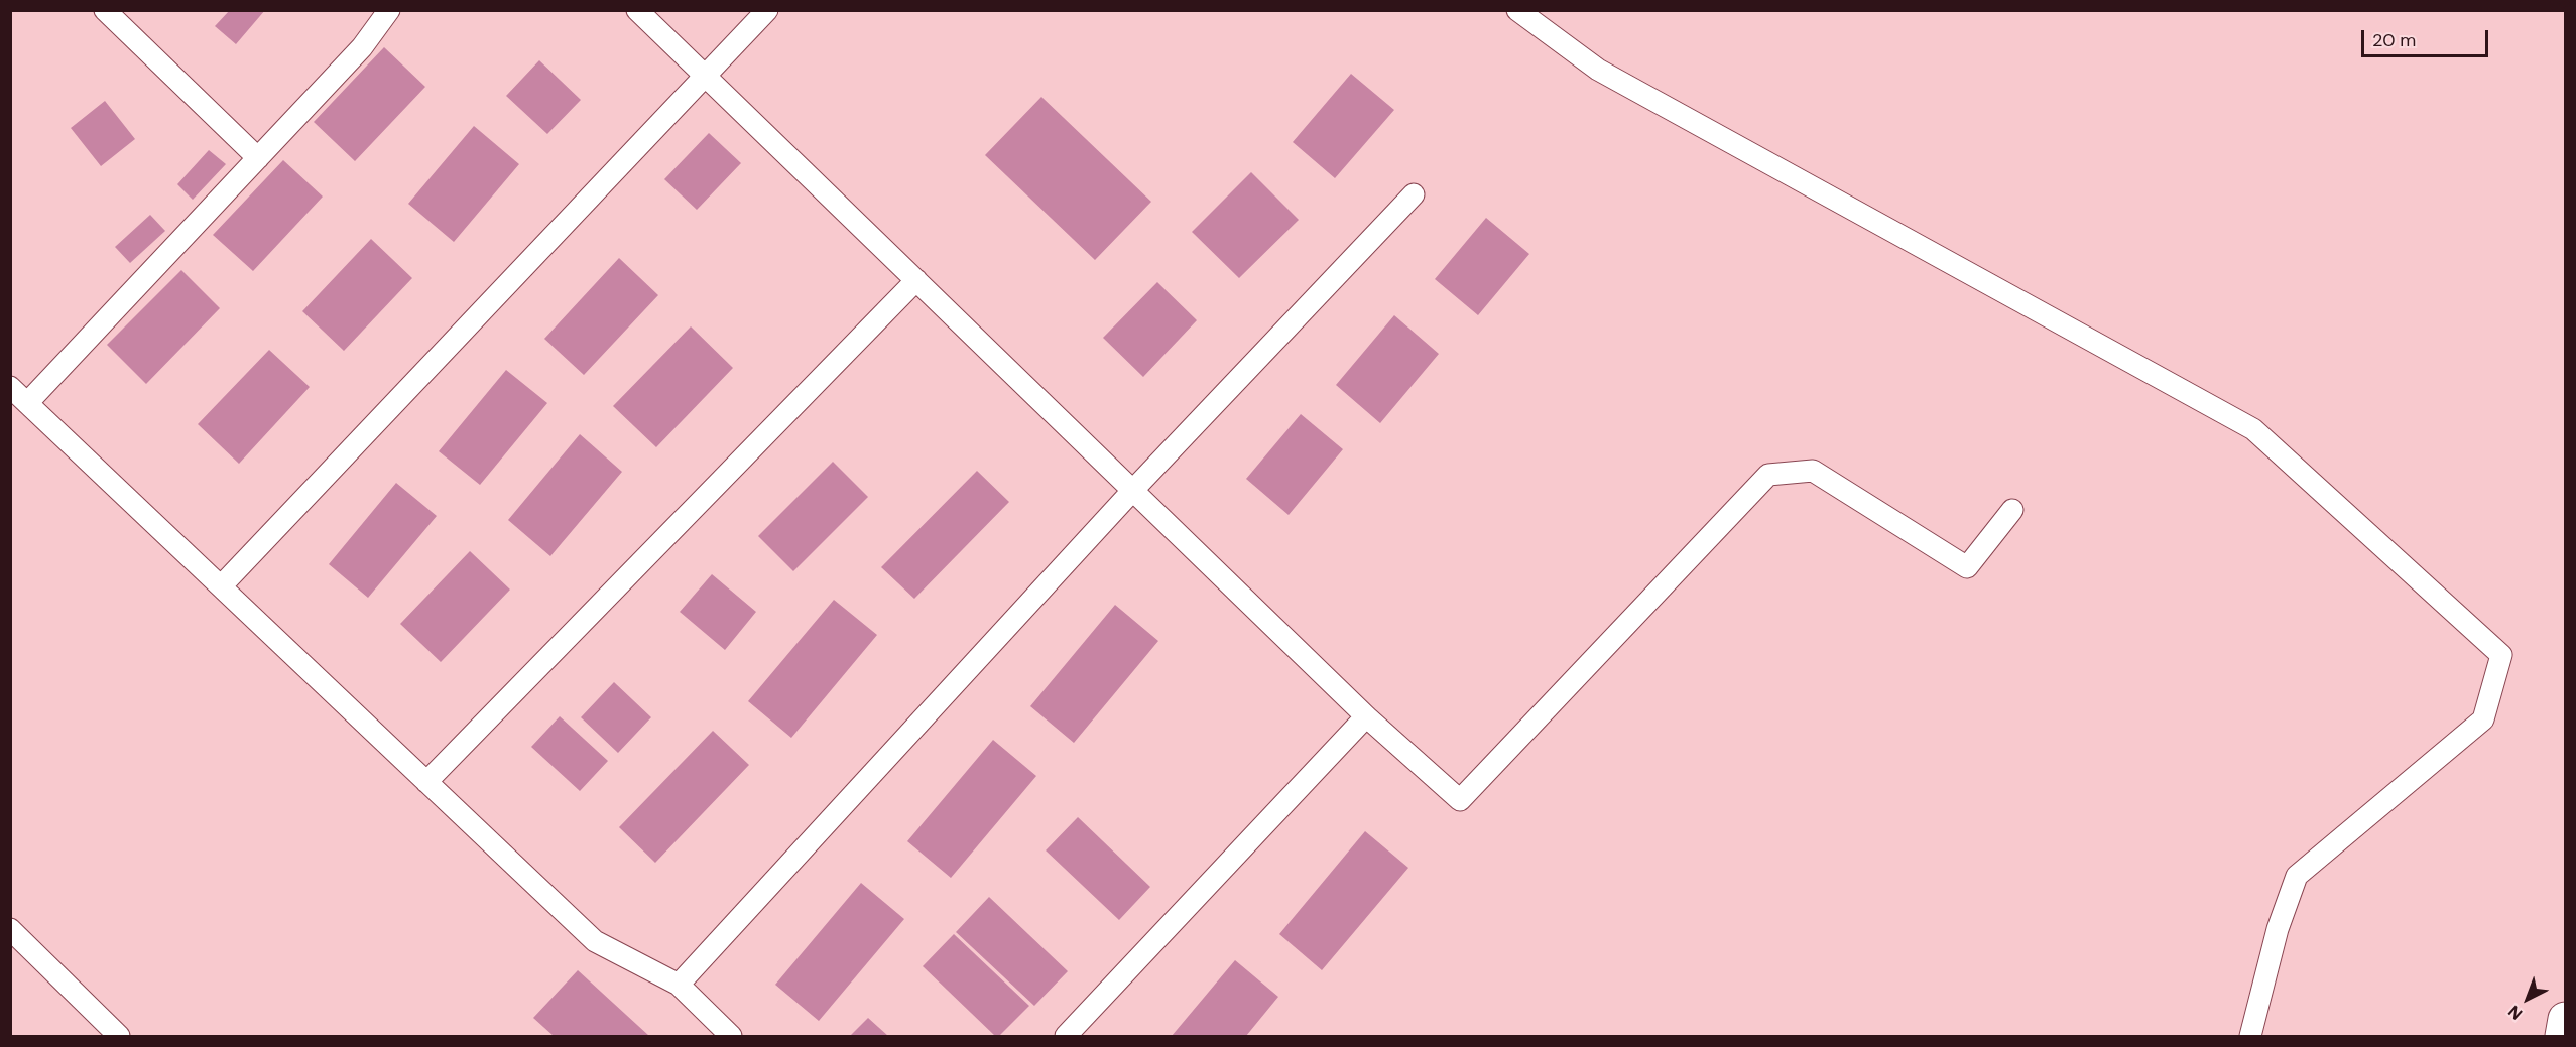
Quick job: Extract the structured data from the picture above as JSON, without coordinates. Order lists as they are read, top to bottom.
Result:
{
  "scale_bar": "20 m",
  "north": "bottom left"
}
